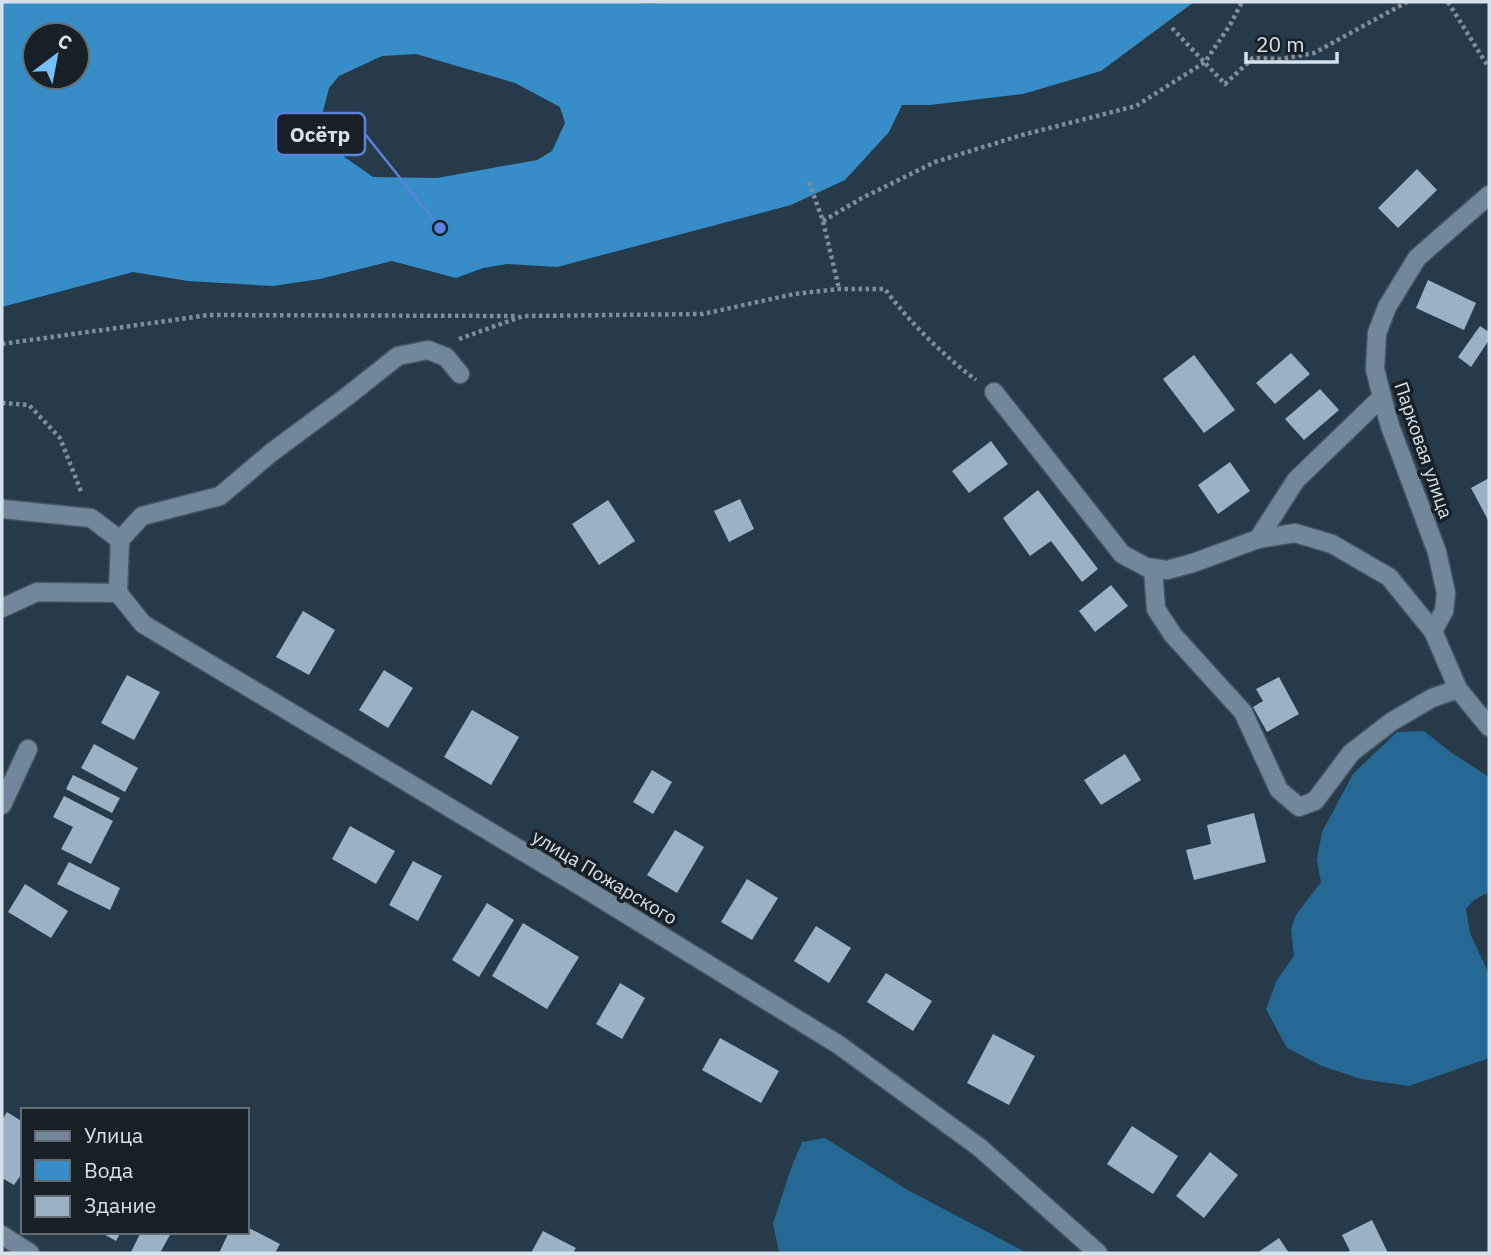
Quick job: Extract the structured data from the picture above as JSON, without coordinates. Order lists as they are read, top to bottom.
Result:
{
  "streets": {
    "street": ["Парковая улица", "улица Пожарского"]
  },
  "places": ["Осётр"],
  "legend": ["Улица", "Вода", "Здание"],
  "scale_bar": "20 m",
  "north": "top right"
}
